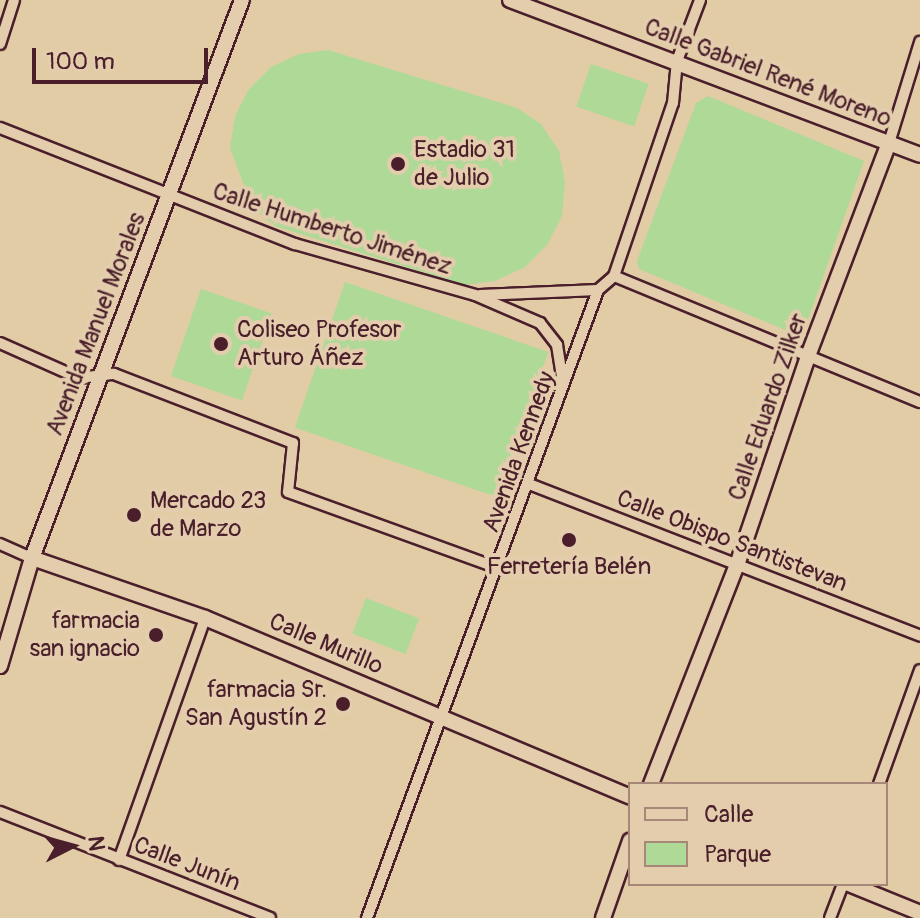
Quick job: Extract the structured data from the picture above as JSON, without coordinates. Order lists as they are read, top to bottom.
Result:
{
  "streets": {
    "street": [
      "Calle Gabriel René Moreno",
      "Calle Humberto Jiménez",
      "Avenida Manuel Morales",
      "Calle Eduardo Zilker",
      "Avenida Kennedy",
      "Calle Obispo Santistevan",
      "Calle Murillo",
      "Calle Junín"
    ]
  },
  "crossings": [
    ["Calle Gabriel René Moreno", "Calle Eduardo Zilker"],
    ["Calle Gabriel René Moreno", "Avenida Kennedy"],
    ["Calle Humberto Jiménez", "Avenida Manuel Morales"],
    ["Calle Humberto Jiménez", "Avenida Kennedy"],
    ["Avenida Manuel Morales", "Calle Murillo"],
    ["Calle Eduardo Zilker", "Calle Obispo Santistevan"],
    ["Avenida Kennedy", "Calle Obispo Santistevan"],
    ["Avenida Kennedy", "Calle Murillo"]
  ],
  "places": [
    "Estadio 31 de Julio",
    "Coliseo Profesor Arturo Áñez",
    "Mercado 23 de Marzo",
    "Ferretería Belén",
    "farmacia san ignacio",
    "farmacia Sr. San Agustín 2"
  ],
  "legend": ["Calle", "Parque"],
  "scale_bar": "100 m",
  "north": "right"
}
